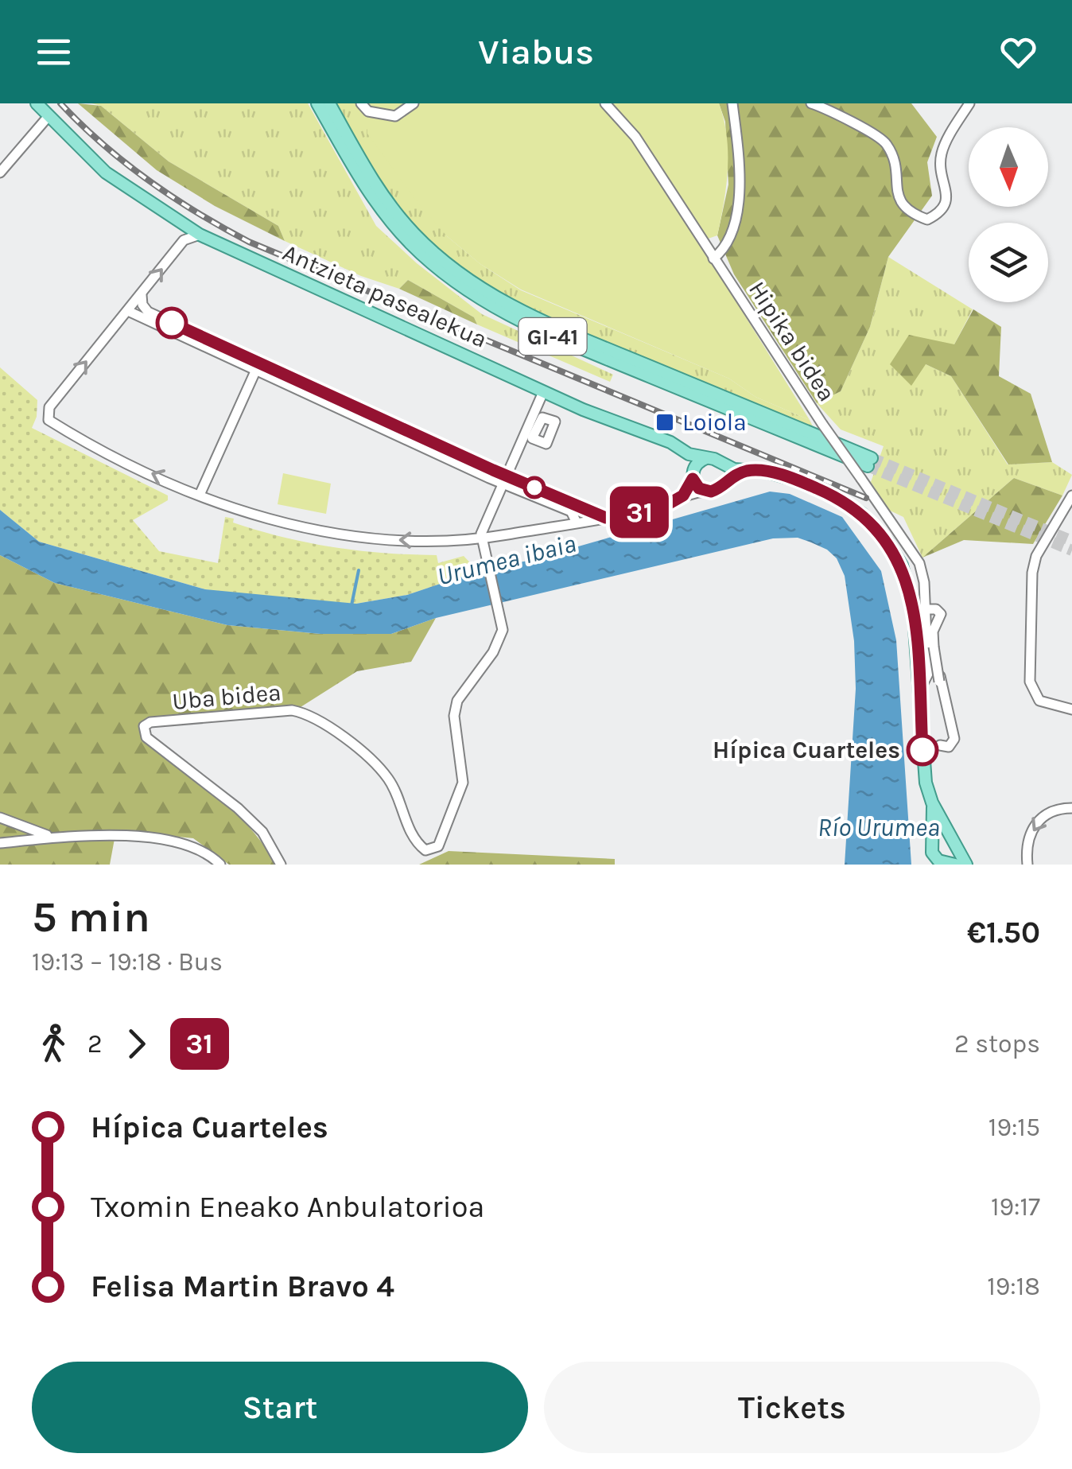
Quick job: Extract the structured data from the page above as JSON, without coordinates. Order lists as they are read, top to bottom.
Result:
{
  "streets": {
    "main road": ["Antzieta pasealekua", "GI-41"],
    "street": ["Hipika bidea", "Uba bidea"]
  },
  "water": ["Urumea ibaia", "Río Urumea"],
  "places": {
    "transit": ["Loiola"],
    "other": ["Hípica Cuarteles"]
  },
  "lines": ["bus line 31"],
  "north": "bottom",
  "page": {
    "header": "Viabus",
    "on_map": "31",
    "heading": ["5 min", "19:13 – 19:18 · Bus", "€1.50"],
    "legs": ["2", "31", "2 stops"],
    "list": [
      {
        "name": "Hípica Cuarteles",
        "value": "19:15"
      },
      {
        "name": "Txomin Eneako Anbulatorioa",
        "value": "19:17"
      },
      {
        "name": "Felisa Martin Bravo 4",
        "value": "19:18"
      }
    ],
    "buttons": ["Start", "Tickets"]
  }
}
